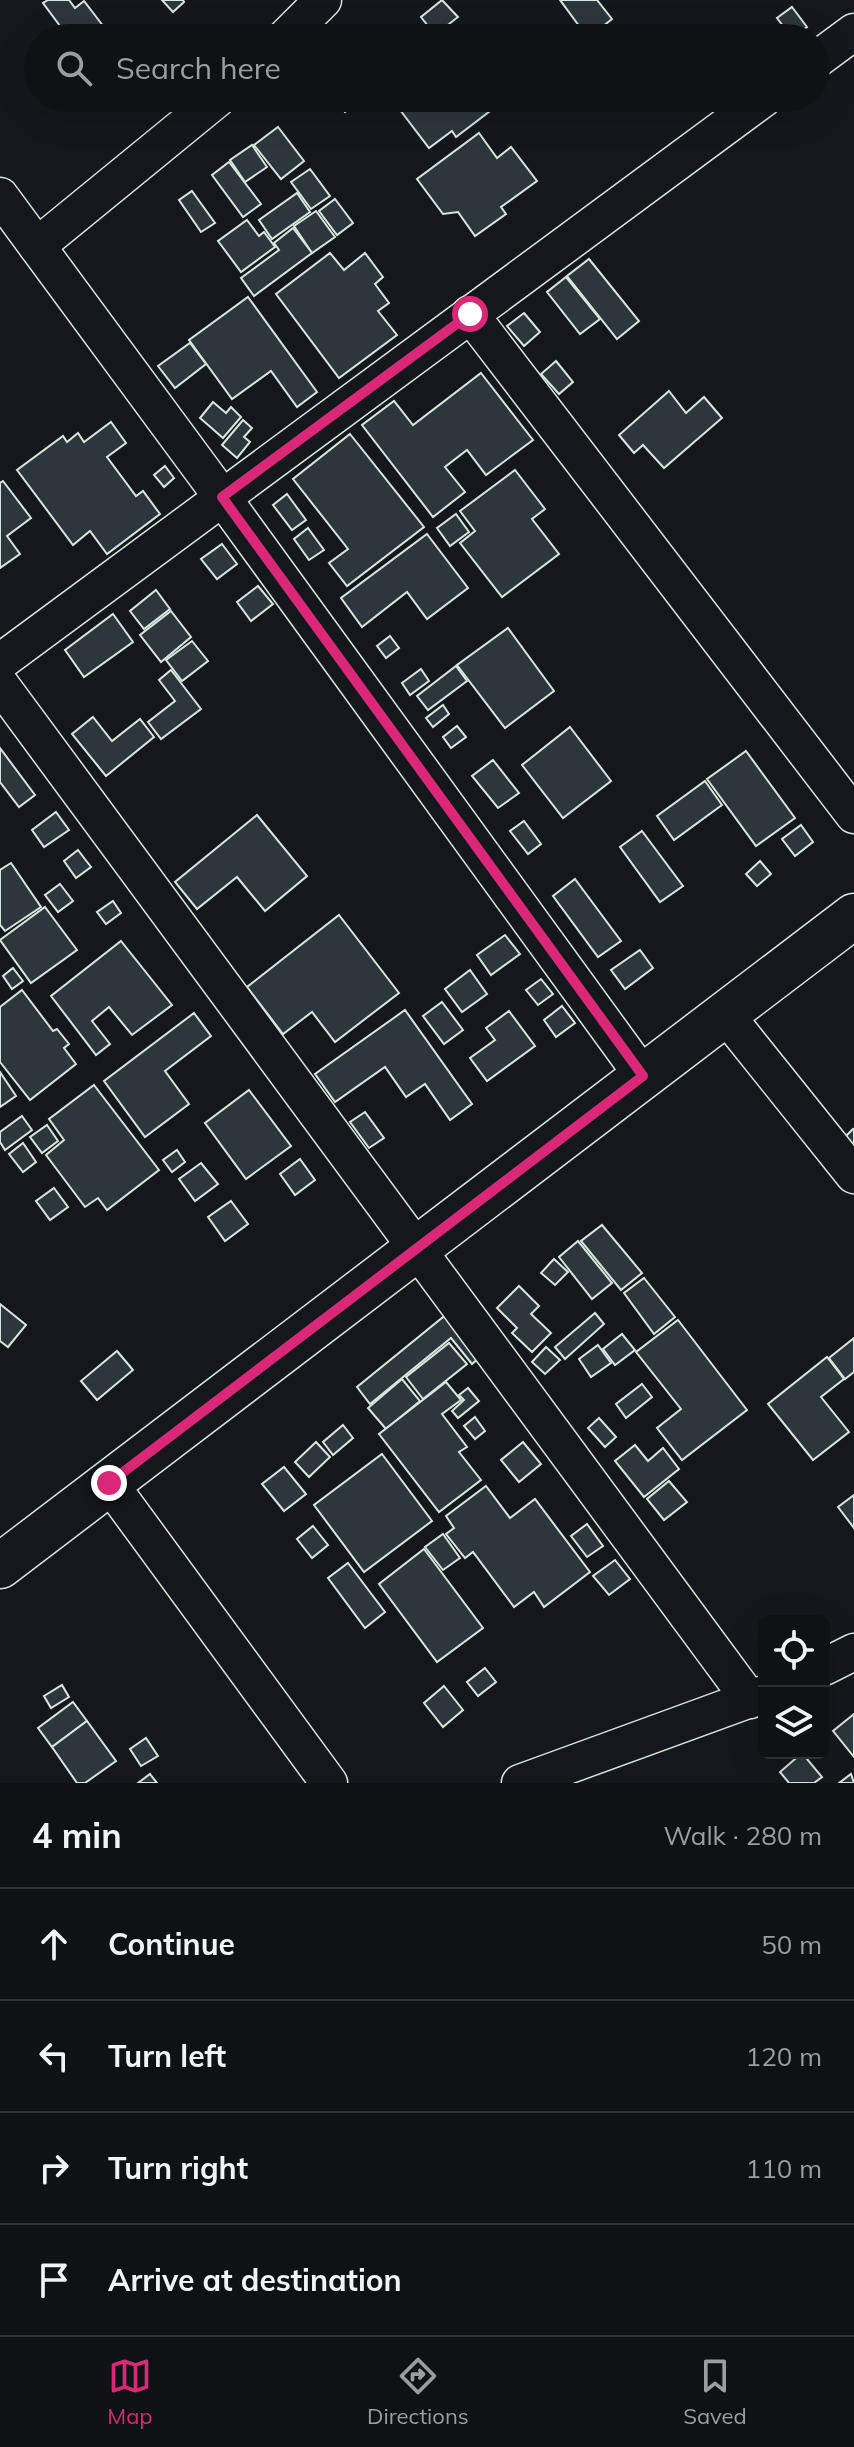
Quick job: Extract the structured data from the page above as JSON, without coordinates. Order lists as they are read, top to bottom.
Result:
{
  "page": {
    "search": "Search here",
    "heading": ["4 min", "Walk · 280 m"],
    "list": [
      ["Continue", "50 m"],
      ["Turn left", "120 m"],
      ["Turn right", "110 m"],
      "Arrive at destination"
    ],
    "nav": ["Map", "Directions", "Saved"]
  }
}
